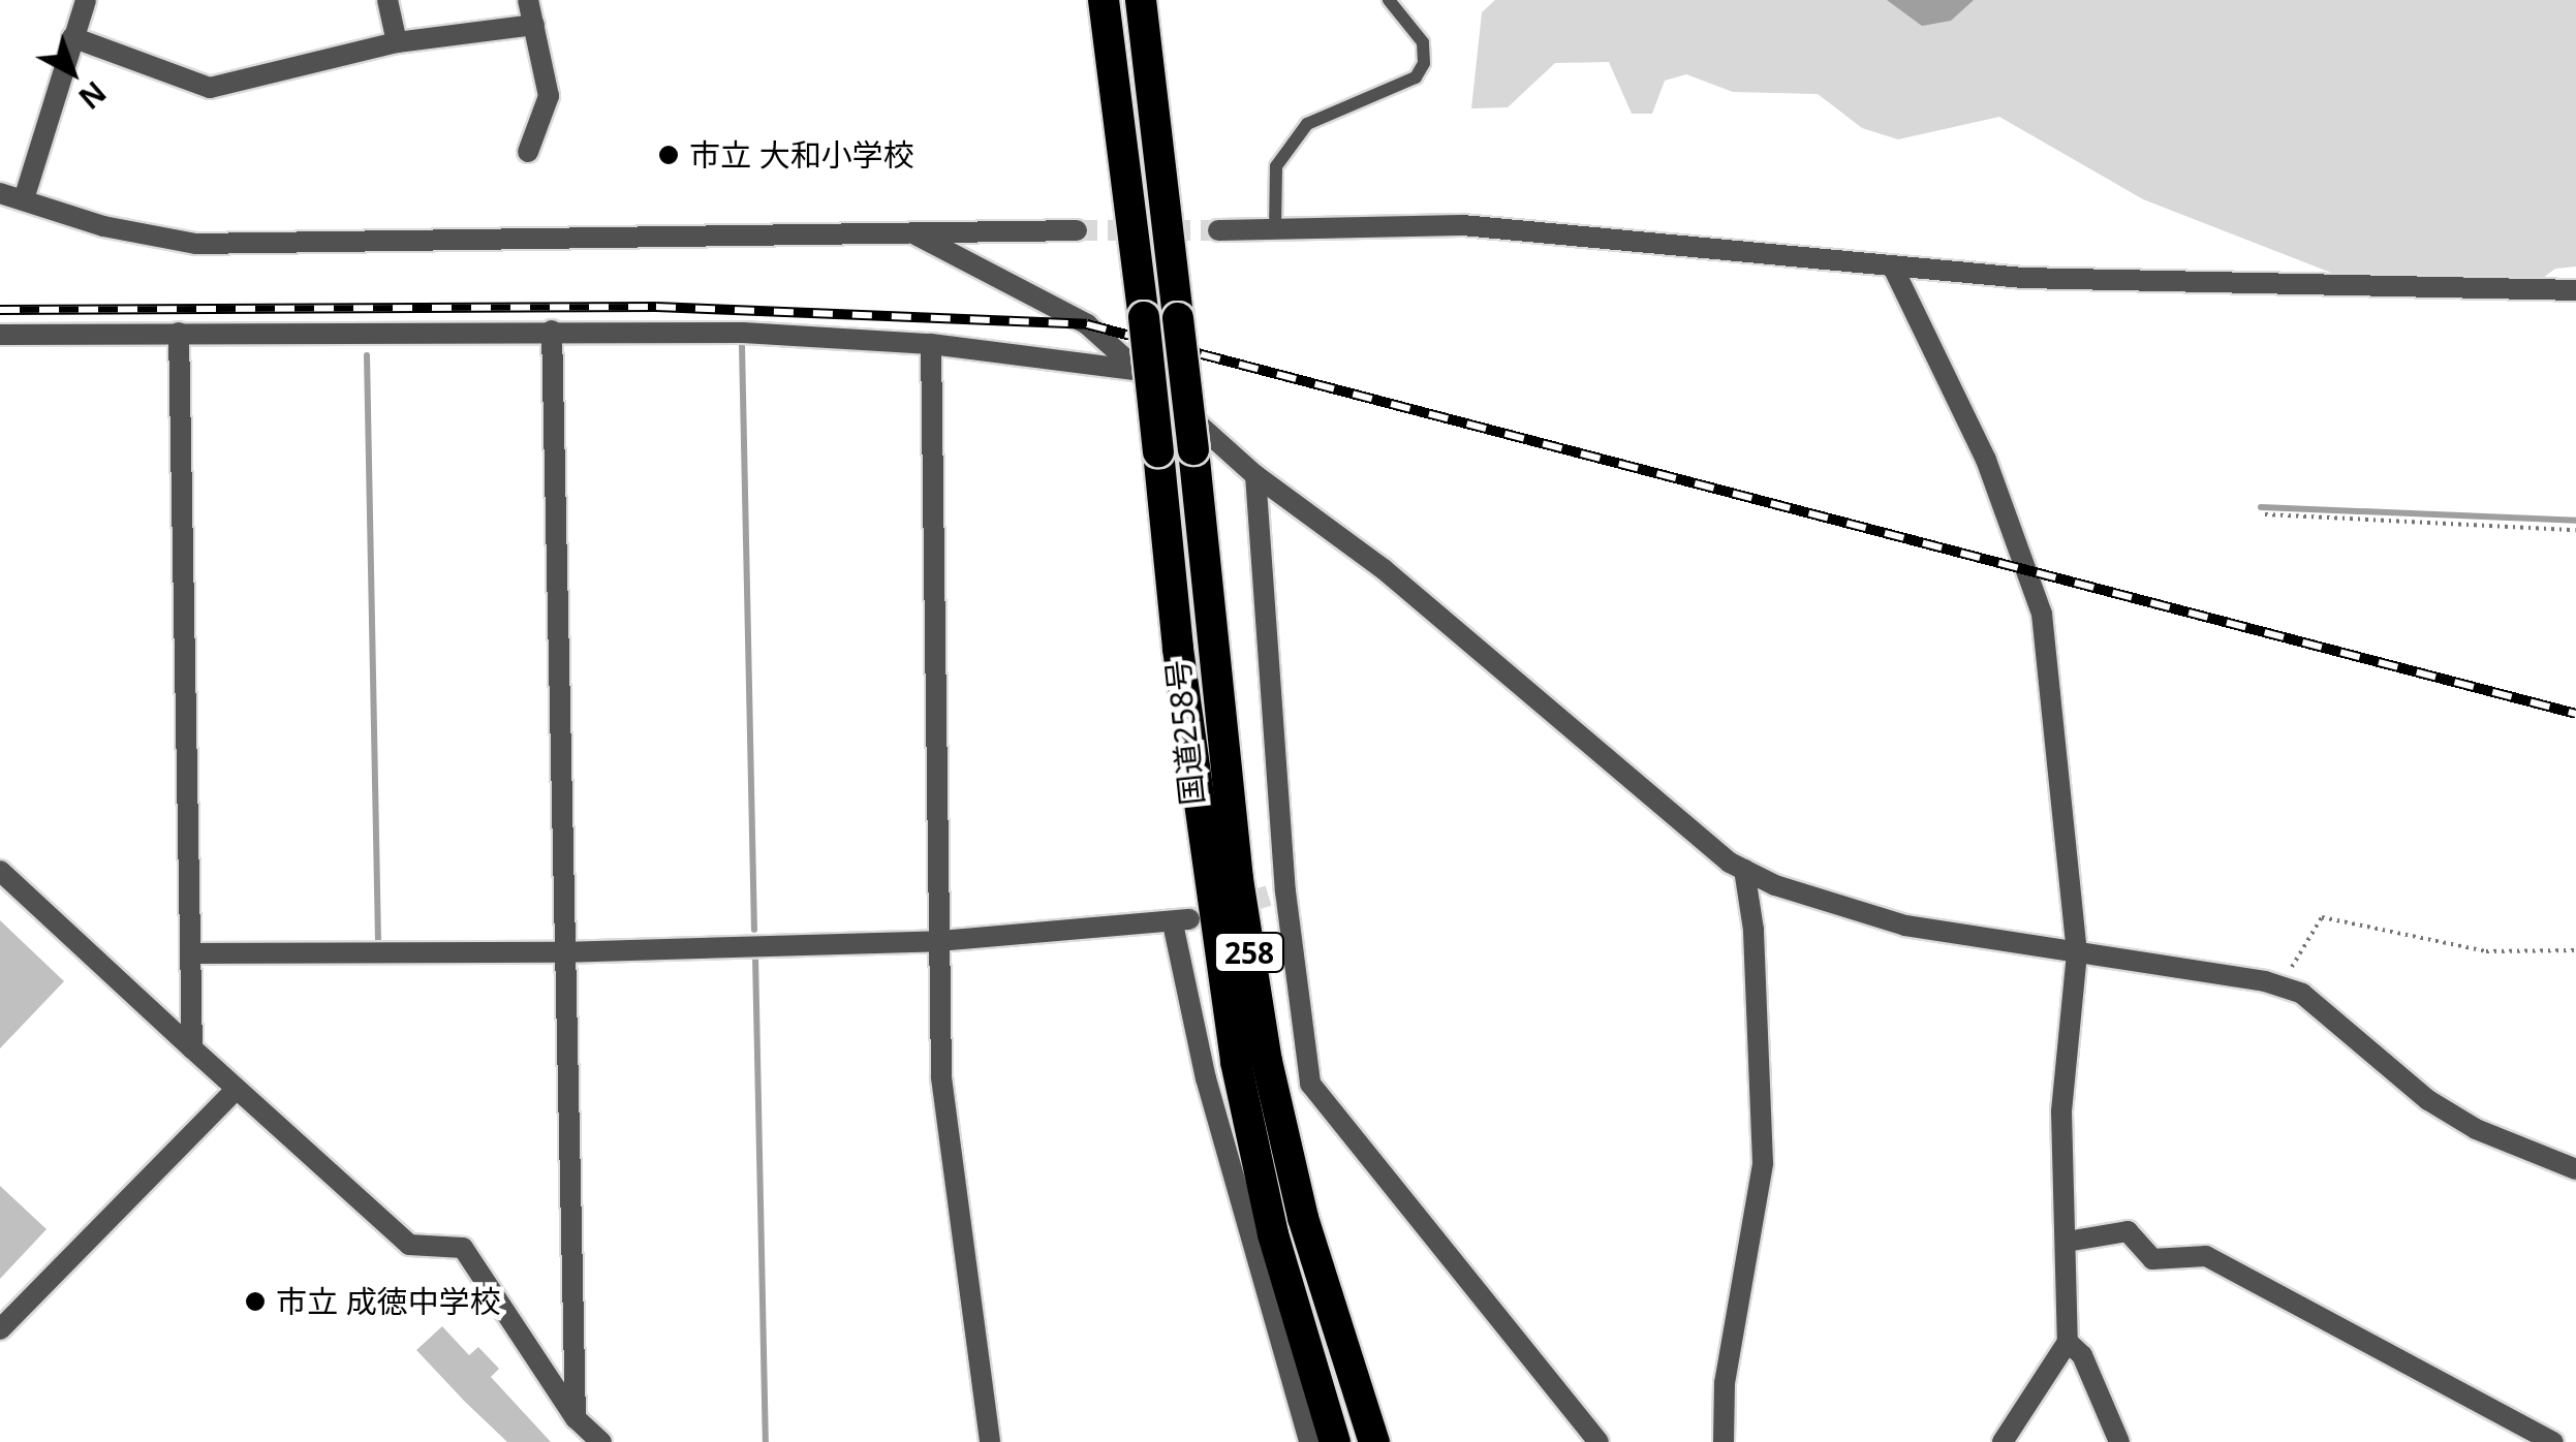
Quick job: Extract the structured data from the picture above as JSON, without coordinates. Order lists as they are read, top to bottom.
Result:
{
  "streets": {
    "highway": ["国道258号", "258"]
  },
  "places": ["市立 大和小学校", "市立 成徳中学校"],
  "north": "bottom right"
}
